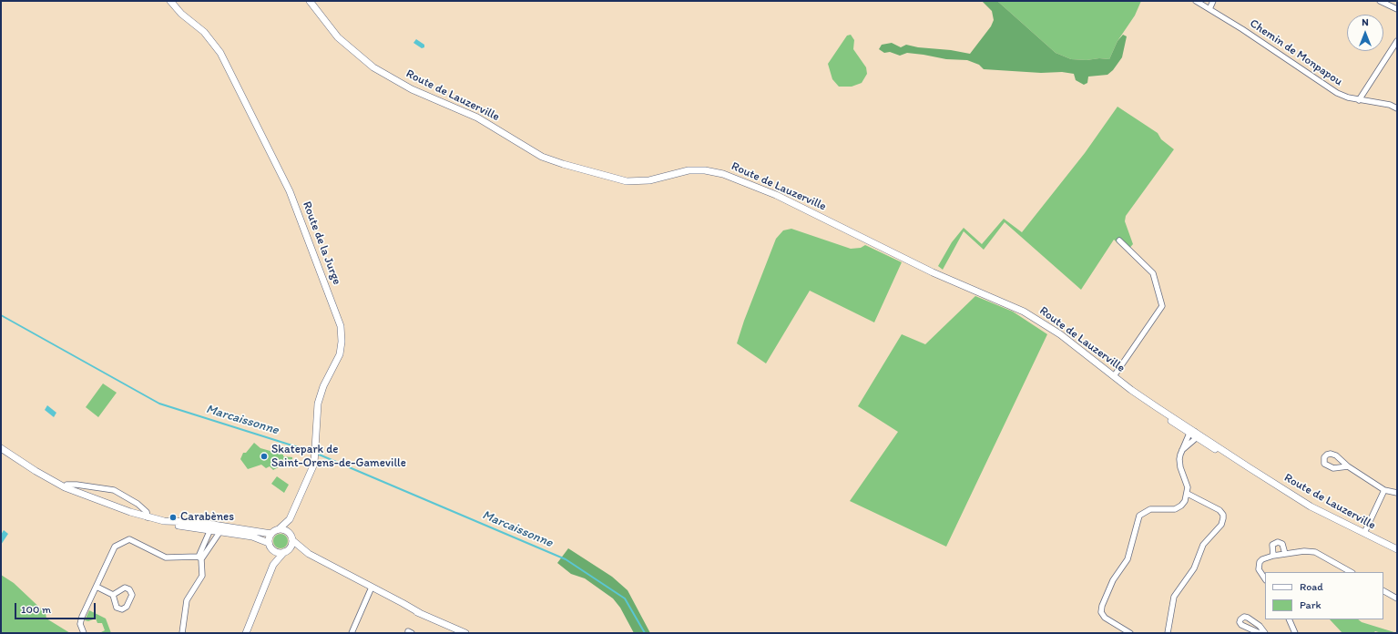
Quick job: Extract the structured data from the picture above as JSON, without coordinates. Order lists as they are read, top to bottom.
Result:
{
  "streets": {
    "street": ["Chemin de Monpapou", "Route de Lauzerville", "Route de la Jurge"]
  },
  "water": ["Marcaissonne"],
  "places": ["Skatepark de Saint-Orens-de-Gameville", "Carabènes"],
  "legend": ["Road", "Park"],
  "scale_bar": "100 m",
  "north": "top"
}
